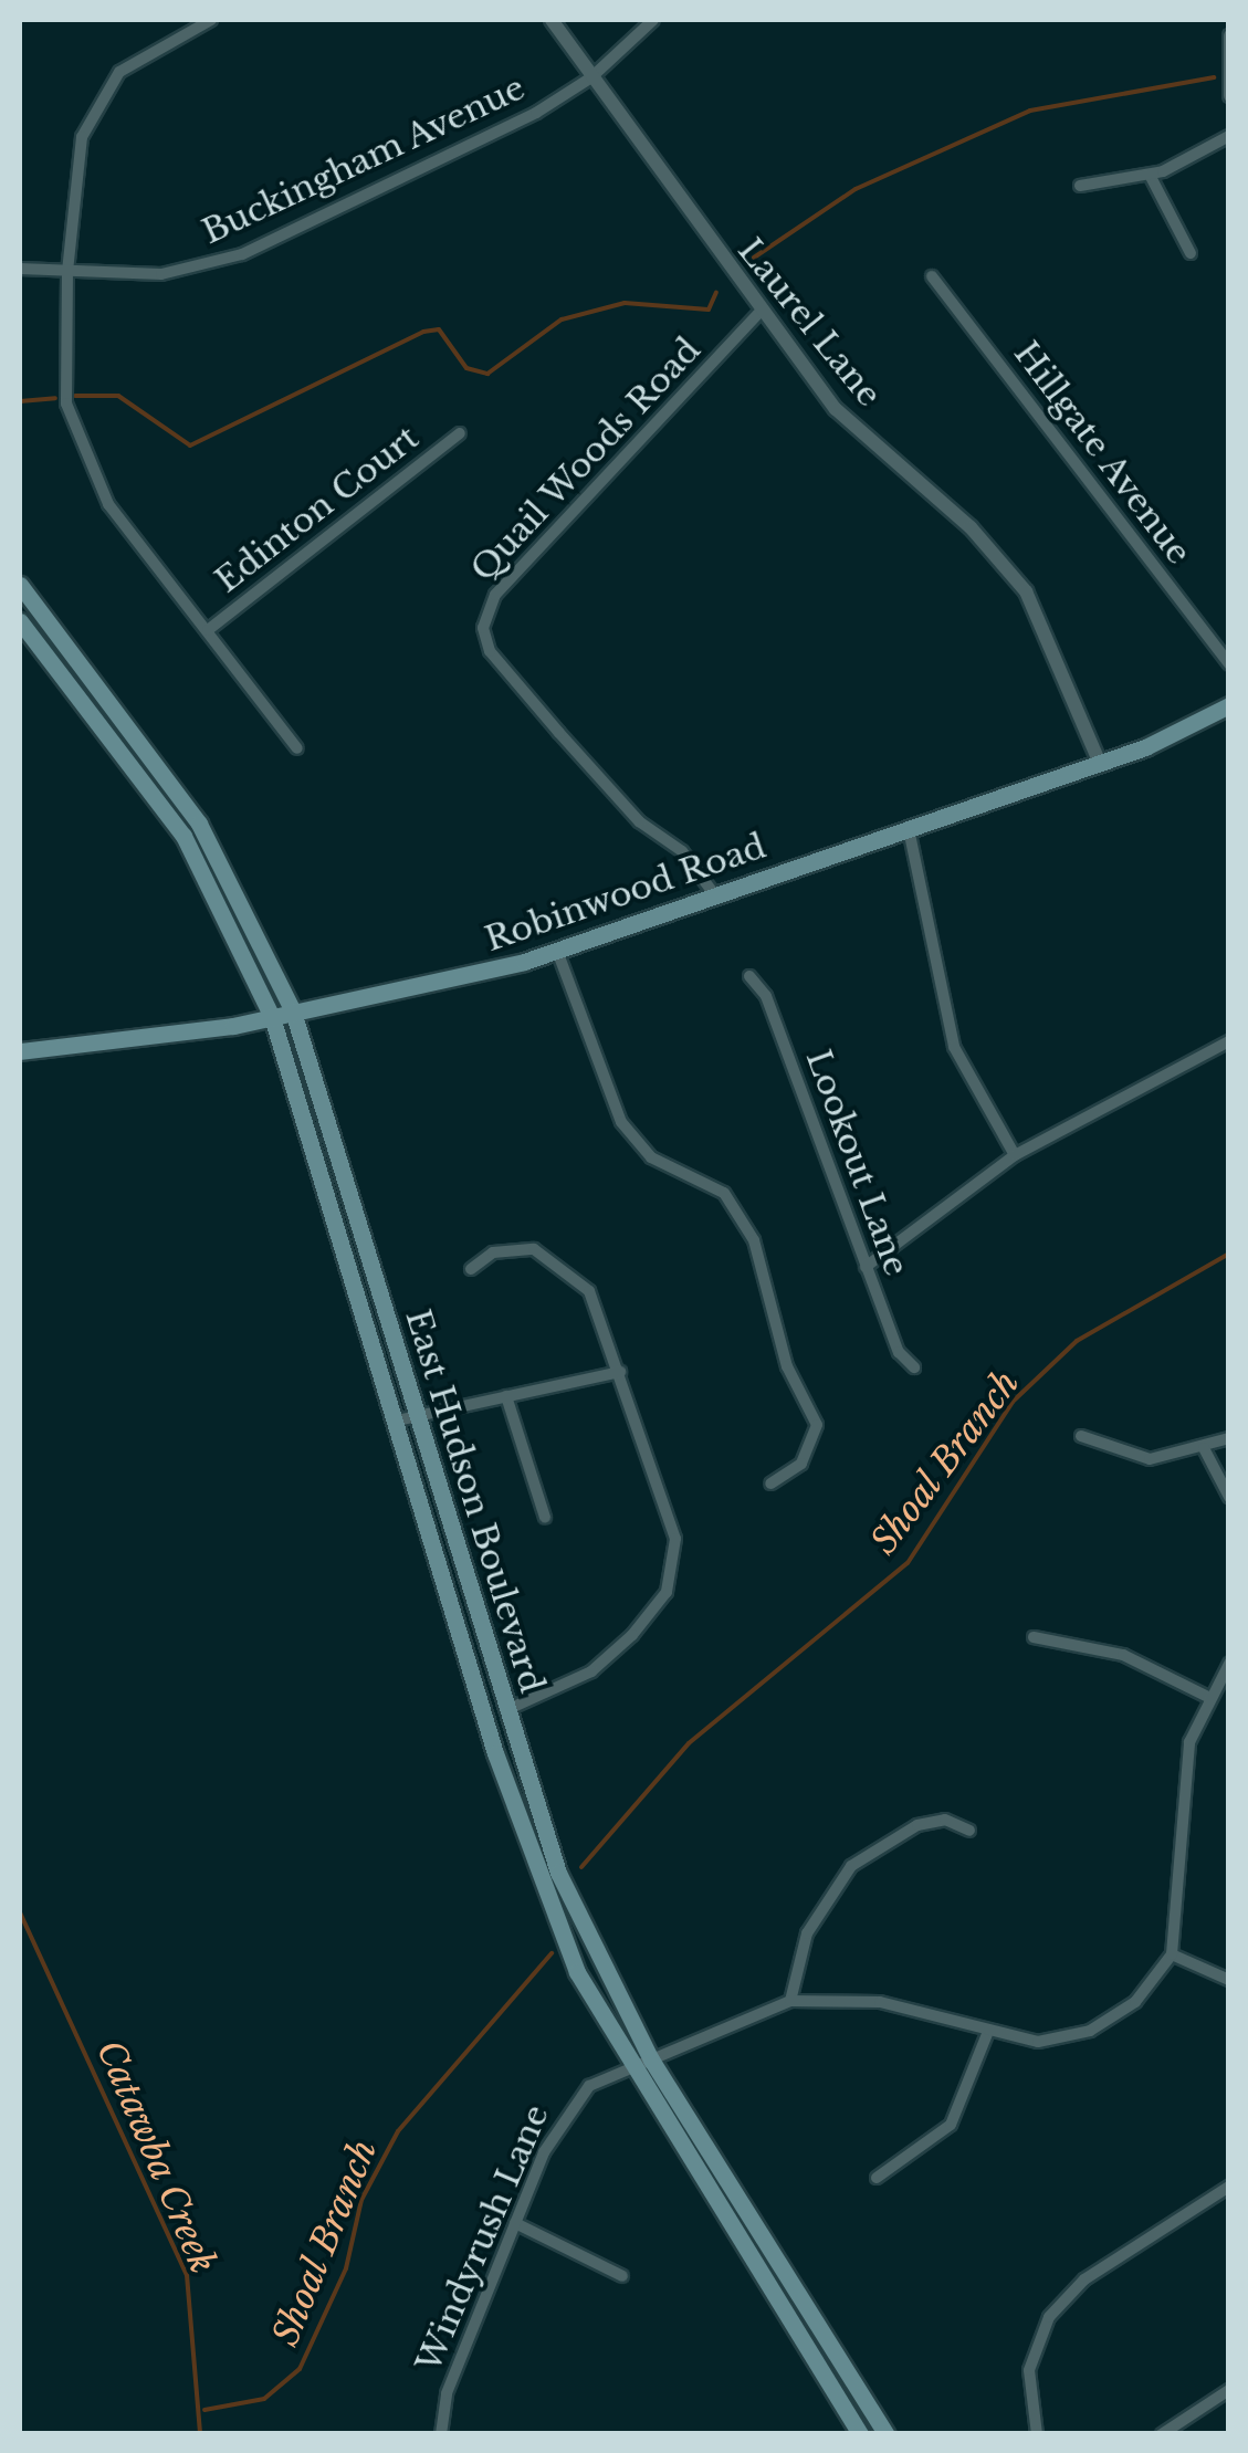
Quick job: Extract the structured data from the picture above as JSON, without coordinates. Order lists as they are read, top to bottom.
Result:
{
  "streets": {
    "main road": ["Robinwood Road", "East Hudson Boulevard"],
    "street": [
      "Buckingham Avenue",
      "Laurel Lane",
      "Hillgate Avenue",
      "Quail Woods Road",
      "Edinton Court",
      "Lookout Lane",
      "Windyrush Lane"
    ]
  },
  "crossings": [
    ["Buckingham Avenue", "Laurel Lane"],
    ["Laurel Lane", "Quail Woods Road"],
    ["Laurel Lane", "Robinwood Road"],
    ["Quail Woods Road", "Robinwood Road"],
    ["Robinwood Road", "East Hudson Boulevard"],
    ["East Hudson Boulevard", "Windyrush Lane"]
  ],
  "water": ["Shoal Branch", "Catawba Creek"]
}
